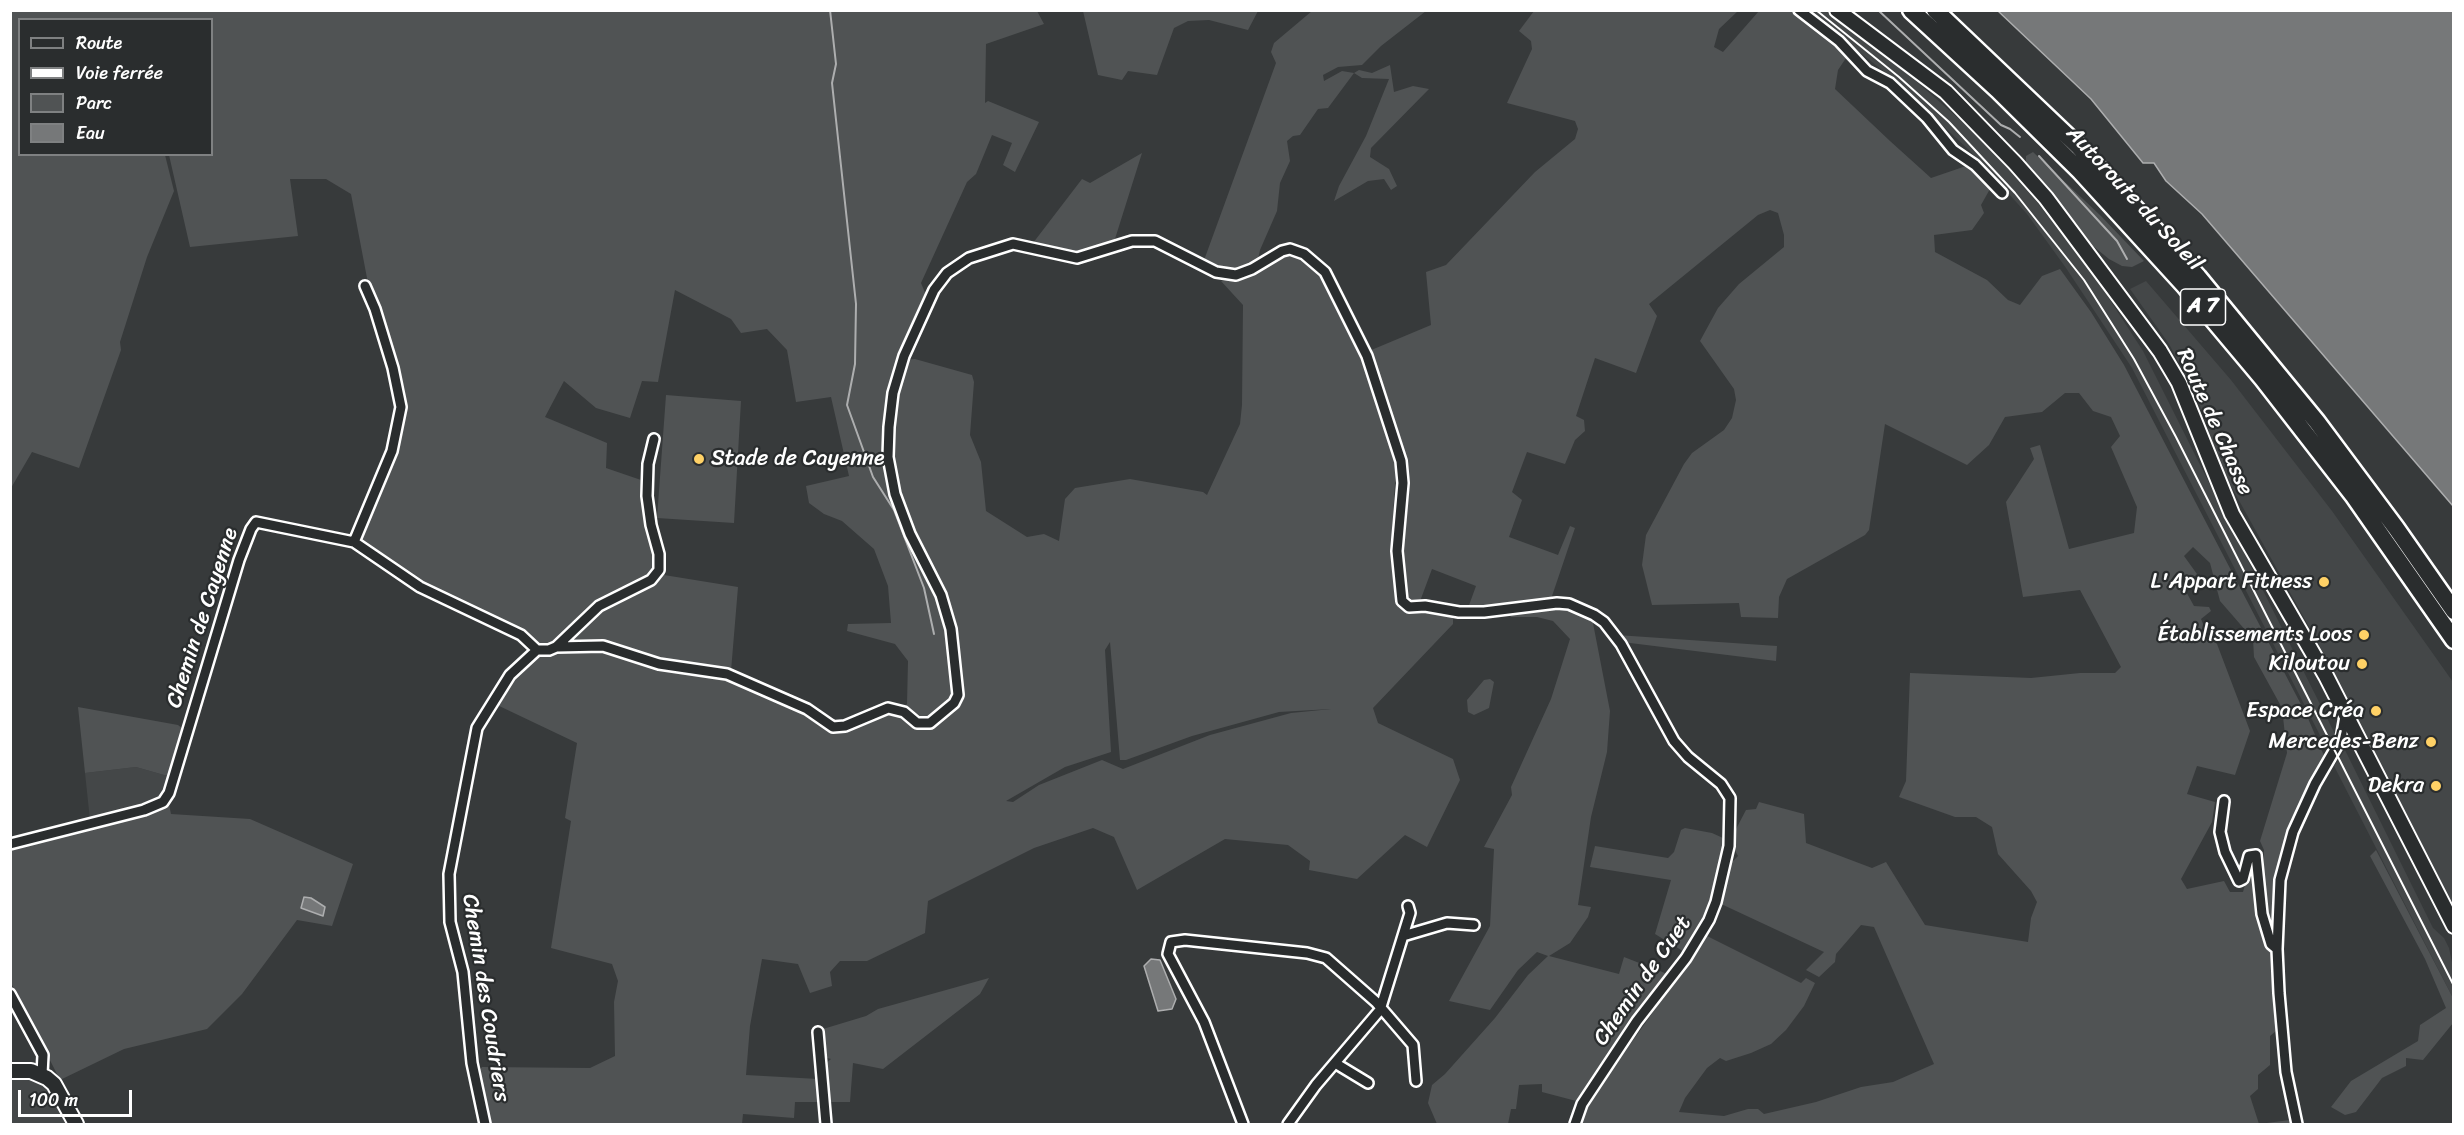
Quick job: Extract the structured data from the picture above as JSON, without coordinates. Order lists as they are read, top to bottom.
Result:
{
  "streets": {
    "highway": ["Autoroute du Soleil", "A 7"],
    "main road": ["Route de Chasse"],
    "street": ["Chemin de Cayenne", "Chemin de Cuet", "Chemin des Coudriers"]
  },
  "crossings": [
    ["Chemin de Cayenne", "Chemin des Coudriers"]
  ],
  "places": [
    "Stade de Cayenne",
    "L'Appart Fitness",
    "Établissements Loos",
    "Kiloutou",
    "Espace Créa",
    "Mercedes-Benz",
    "Dekra"
  ],
  "legend": [
    "Route",
    "Voie ferrée",
    "Parc",
    "Eau"
  ],
  "scale_bar": "100 m"
}
